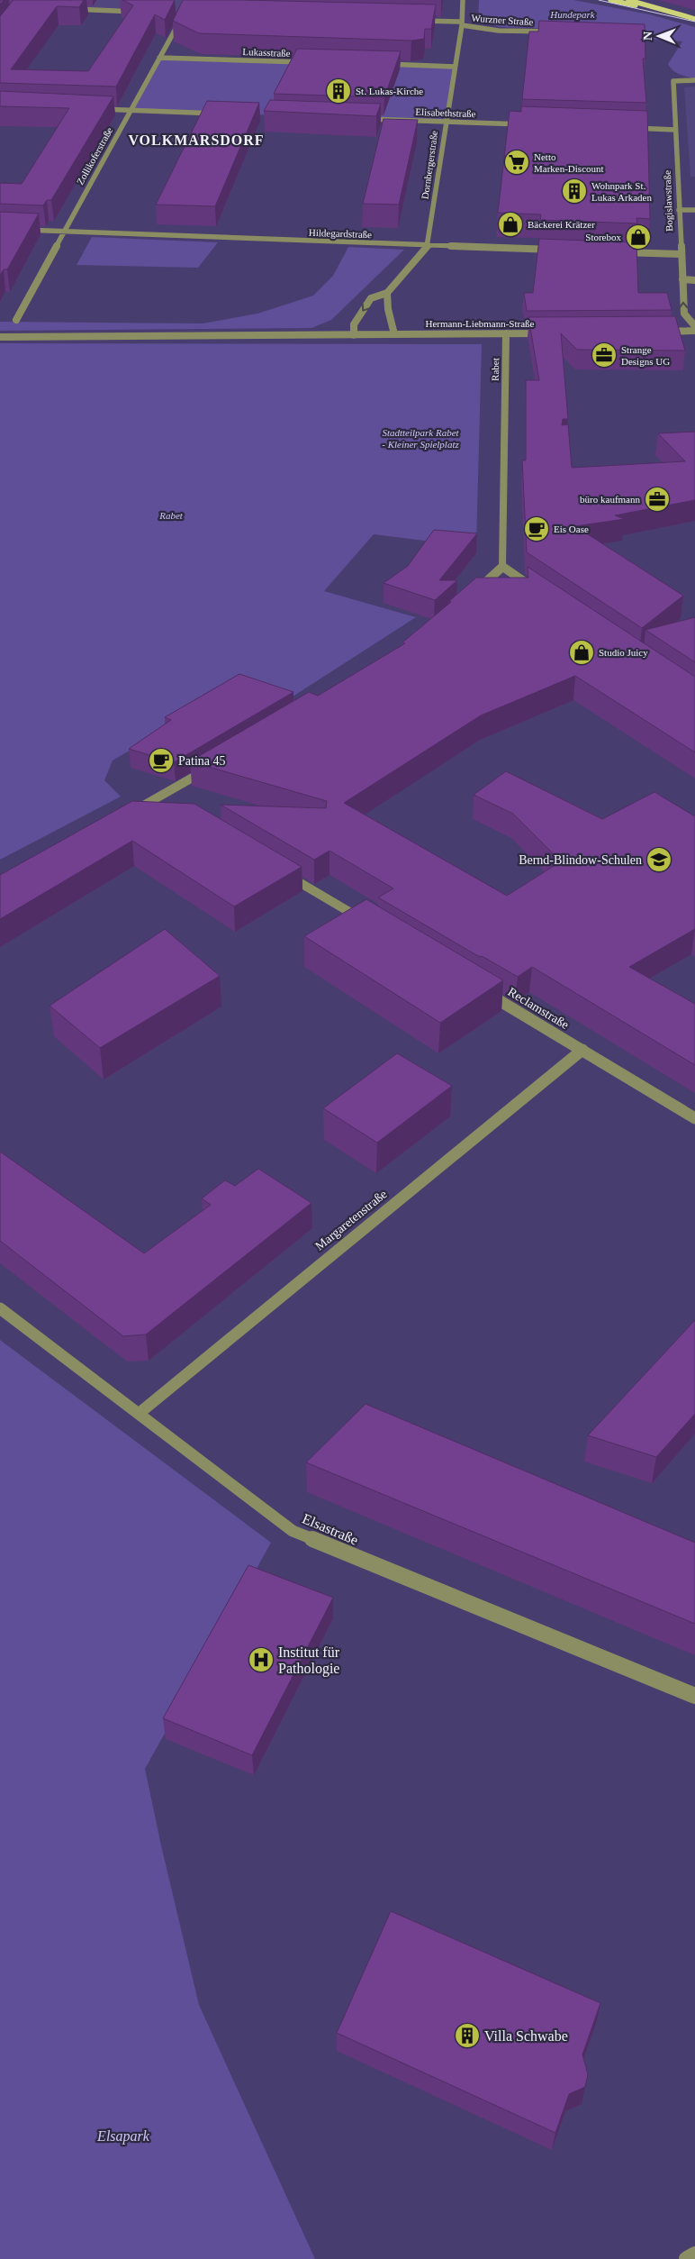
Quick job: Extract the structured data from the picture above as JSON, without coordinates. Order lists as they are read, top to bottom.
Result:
{
  "streets": {
    "street": [
      "Wurzner Straße",
      "Lukasstraße",
      "Elisabethstraße",
      "Zollikoferstraße",
      "Dornbergerstraße",
      "Bogislawstraße",
      "Hildegardstraße",
      "Hermann-Liebmann-Straße",
      "Rabet",
      "Reclamstraße",
      "Margaretenstraße",
      "Elsastraße"
    ]
  },
  "crossings": [
    ["Wurzner Straße", "Dornbergerstraße"],
    ["Lukasstraße", "Zollikoferstraße"],
    ["Elisabethstraße", "Dornbergerstraße"],
    ["Zollikoferstraße", "Hildegardstraße"],
    ["Dornbergerstraße", "Hildegardstraße"],
    ["Hermann-Liebmann-Straße", "Rabet"],
    ["Reclamstraße", "Margaretenstraße"],
    ["Margaretenstraße", "Elsastraße"]
  ],
  "districts": ["VOLKMARSDORF"],
  "parks": [
    "Hundepark",
    "Stadtteilpark Rabet - Kleiner Spielplatz",
    "Rabet",
    "Elsapark"
  ],
  "places": {
    "building": ["St. Lukas-Kirche", "Wohnpark St. Lukas Arkaden", "Villa Schwabe"],
    "supermarket": ["Netto Marken-Discount"],
    "shop": ["Bäckerei Krätzer", "Storebox", "Studio Juicy"],
    "office": ["Strange Designs UG", "büro kaufmann"],
    "cafe": ["Eis Oase", "Patina 45"],
    "school or university": ["Bernd-Blindow-Schulen"],
    "hospital": ["Institut für Pathologie"]
  },
  "north": "left"
}
